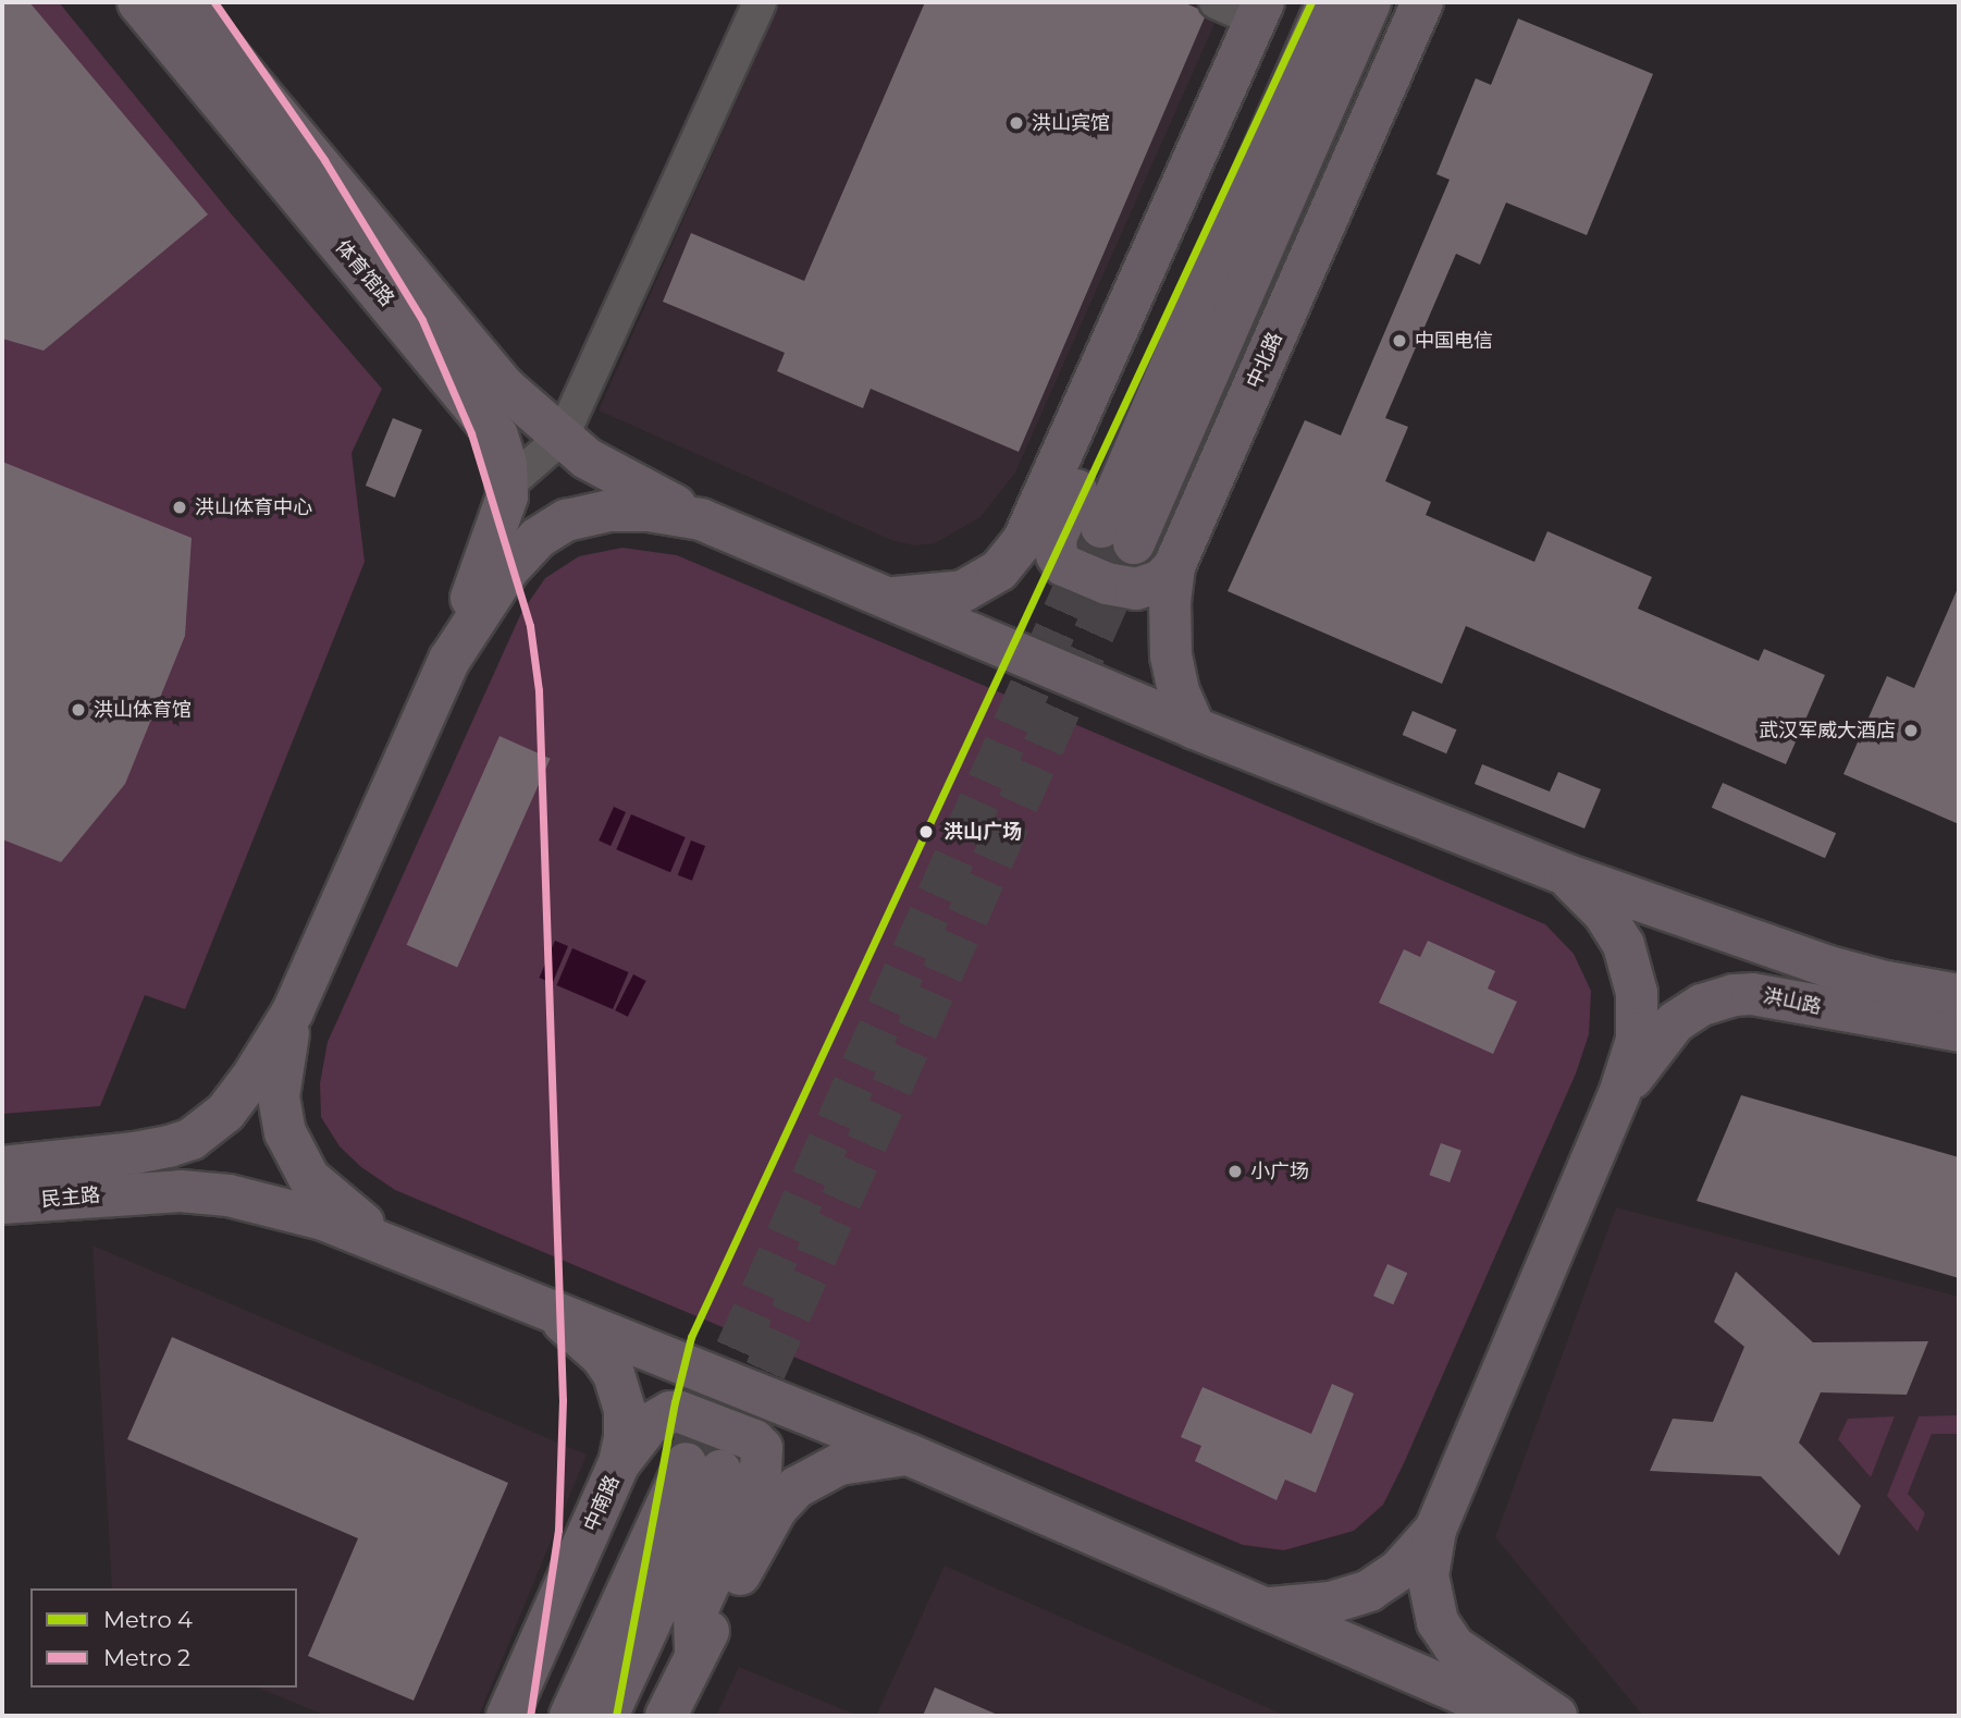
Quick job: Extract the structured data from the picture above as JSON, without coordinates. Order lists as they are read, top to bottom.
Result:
{
  "streets": {
    "main road": [
      "体育馆路",
      "中北路",
      "洪山路",
      "民主路",
      "中南路"
    ]
  },
  "places": [
    "洪山宾馆",
    "中国电信",
    "洪山体育中心",
    "洪山体育馆",
    "武汉军威大酒店",
    "洪山广场",
    "小广场"
  ],
  "lines": ["metro line 4", "metro line 2"],
  "legend": ["Metro 4", "Metro 2"]
}
